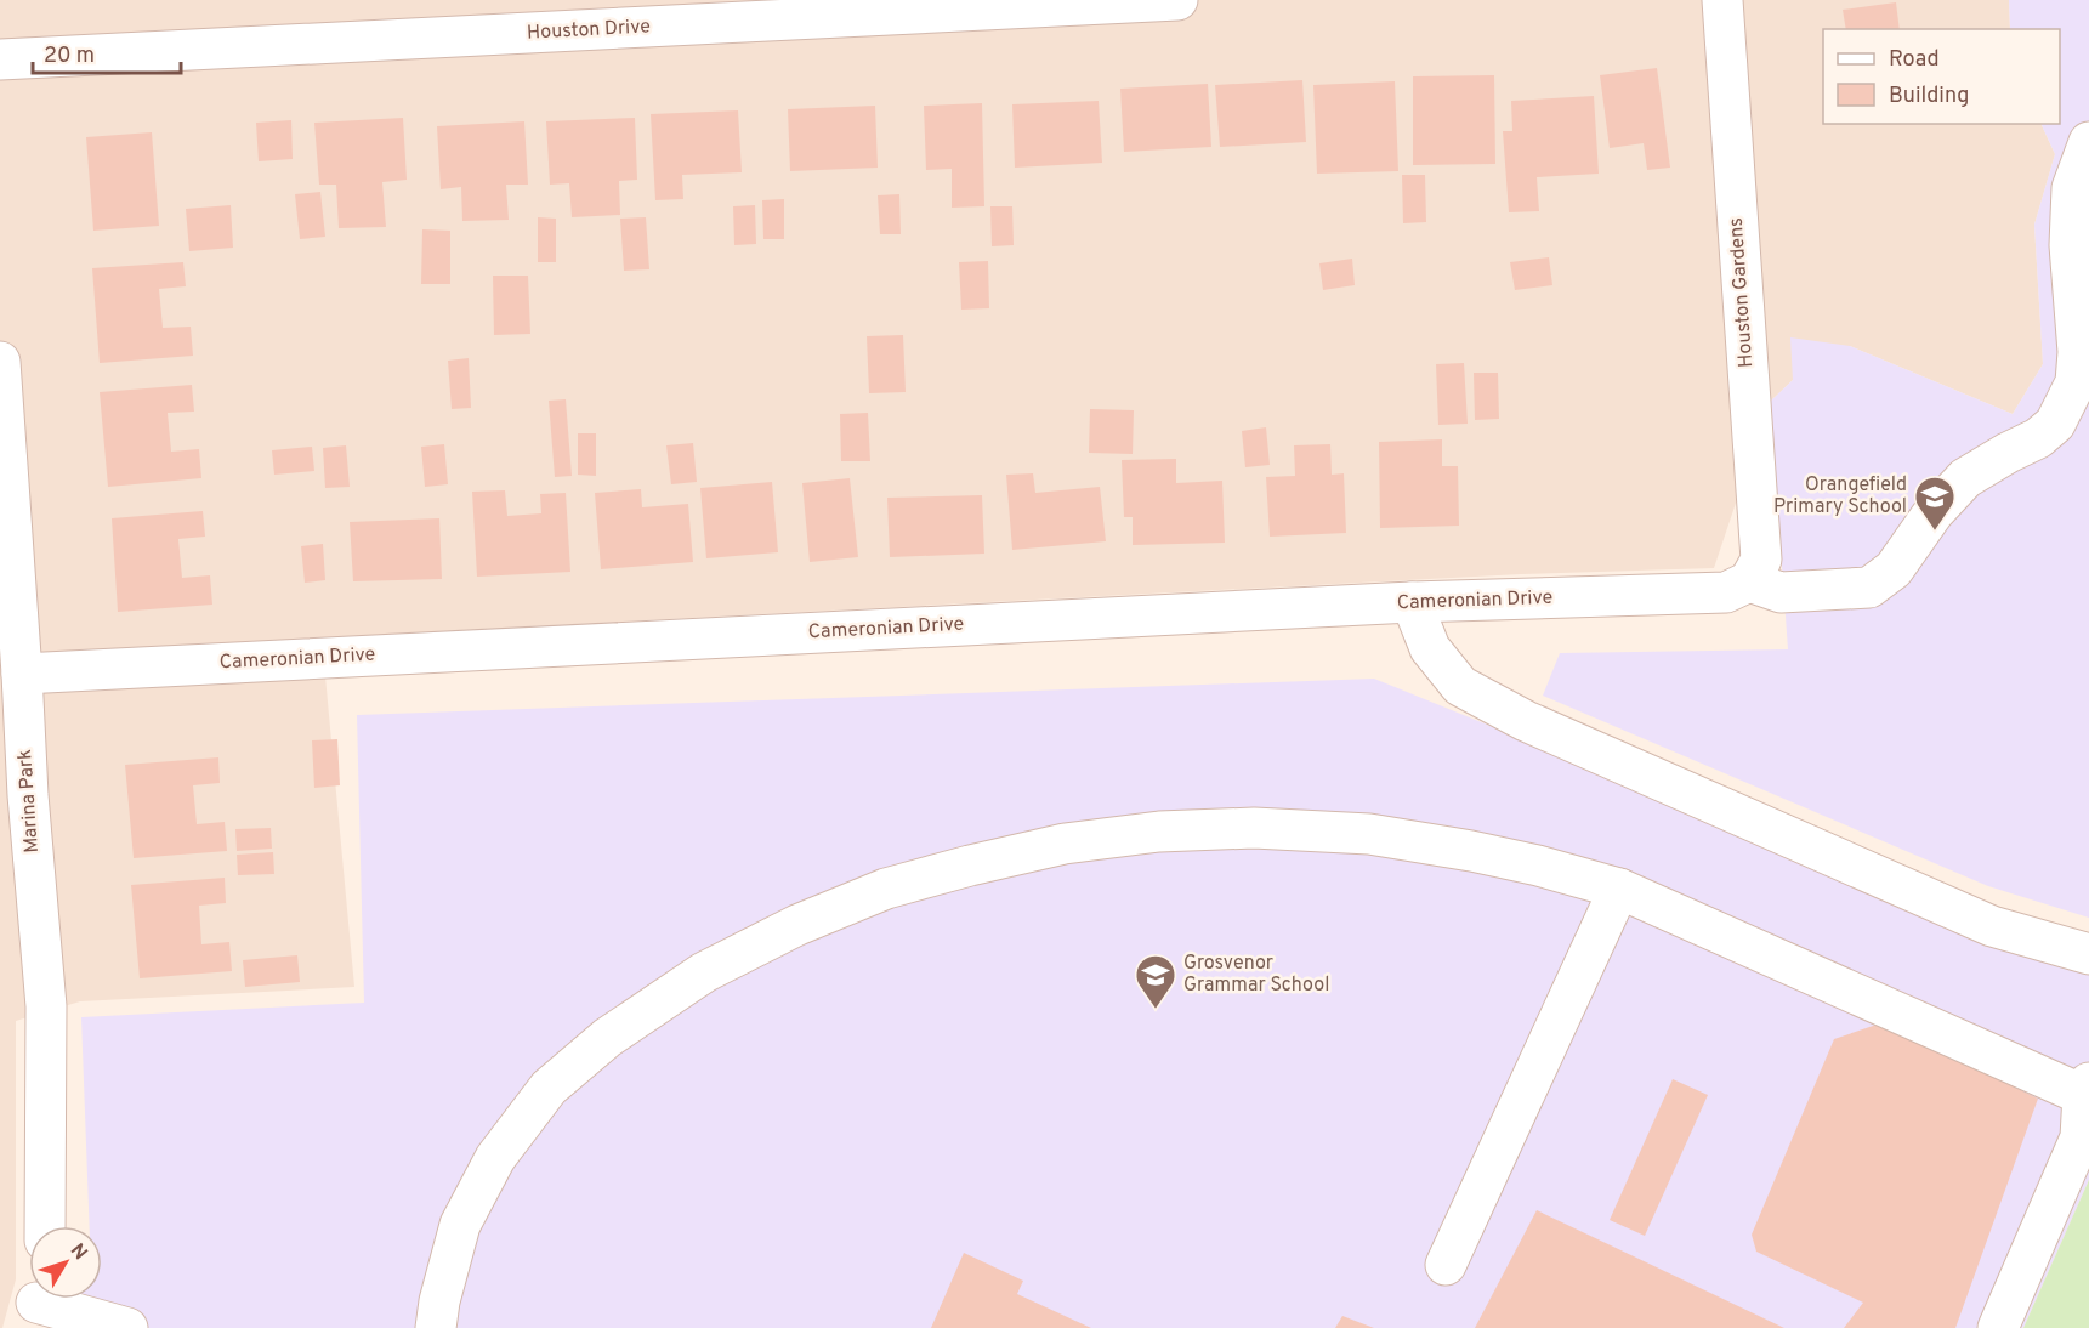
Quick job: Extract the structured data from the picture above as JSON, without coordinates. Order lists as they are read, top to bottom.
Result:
{
  "streets": {
    "street": [
      "Houston Drive",
      "Houston Gardens",
      "Cameronian Drive",
      "Marina Park"
    ]
  },
  "crossings": [
    ["Houston Gardens", "Cameronian Drive"],
    ["Cameronian Drive", "Marina Park"]
  ],
  "places": {
    "school or university": ["Orangefield Primary School", "Grosvenor Grammar School"]
  },
  "legend": ["Road", "Building"],
  "scale_bar": "20 m",
  "north": "top right"
}
